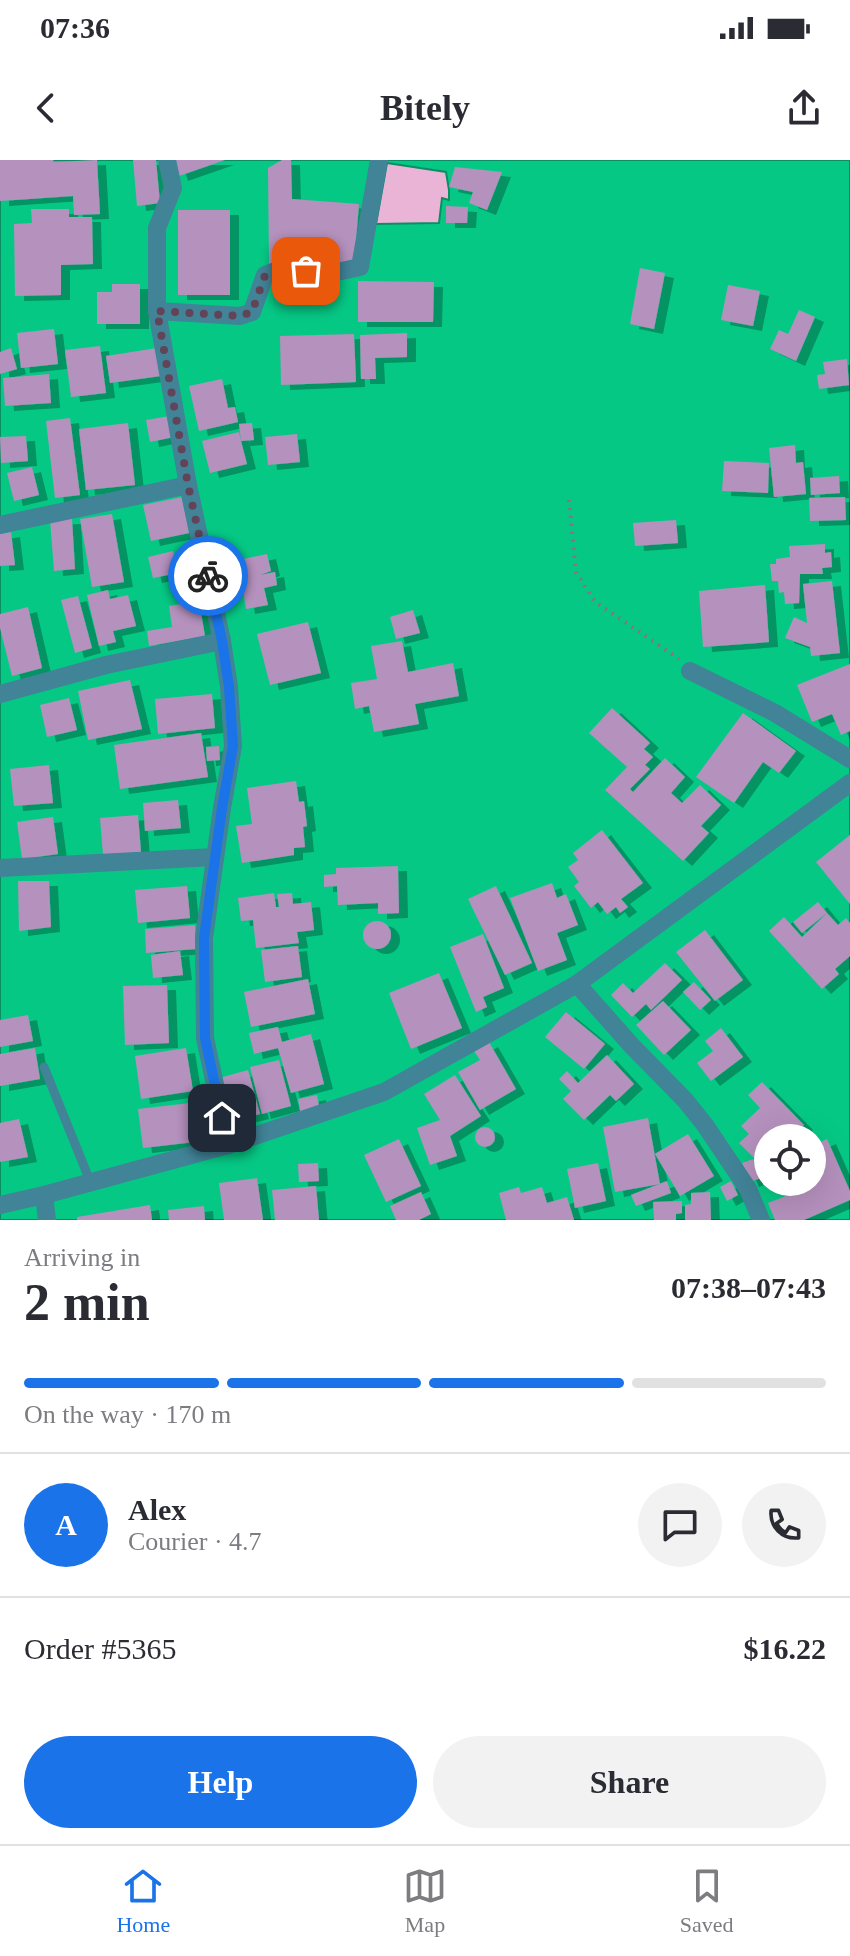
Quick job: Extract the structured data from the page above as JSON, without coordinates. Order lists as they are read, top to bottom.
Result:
{
  "page": {
    "status": "07:36",
    "header": "Bitely",
    "heading": ["2 min", "Arriving in", "07:38–07:43"],
    "panel": [
      "Alex",
      "Courier · 4.7",
      "Order #5365",
      "$16.22"
    ],
    "bar": "On the way · 170 m",
    "round": "A",
    "buttons": ["Help", "Share"],
    "tabs": ["Home", "Map", "Saved"]
  }
}
